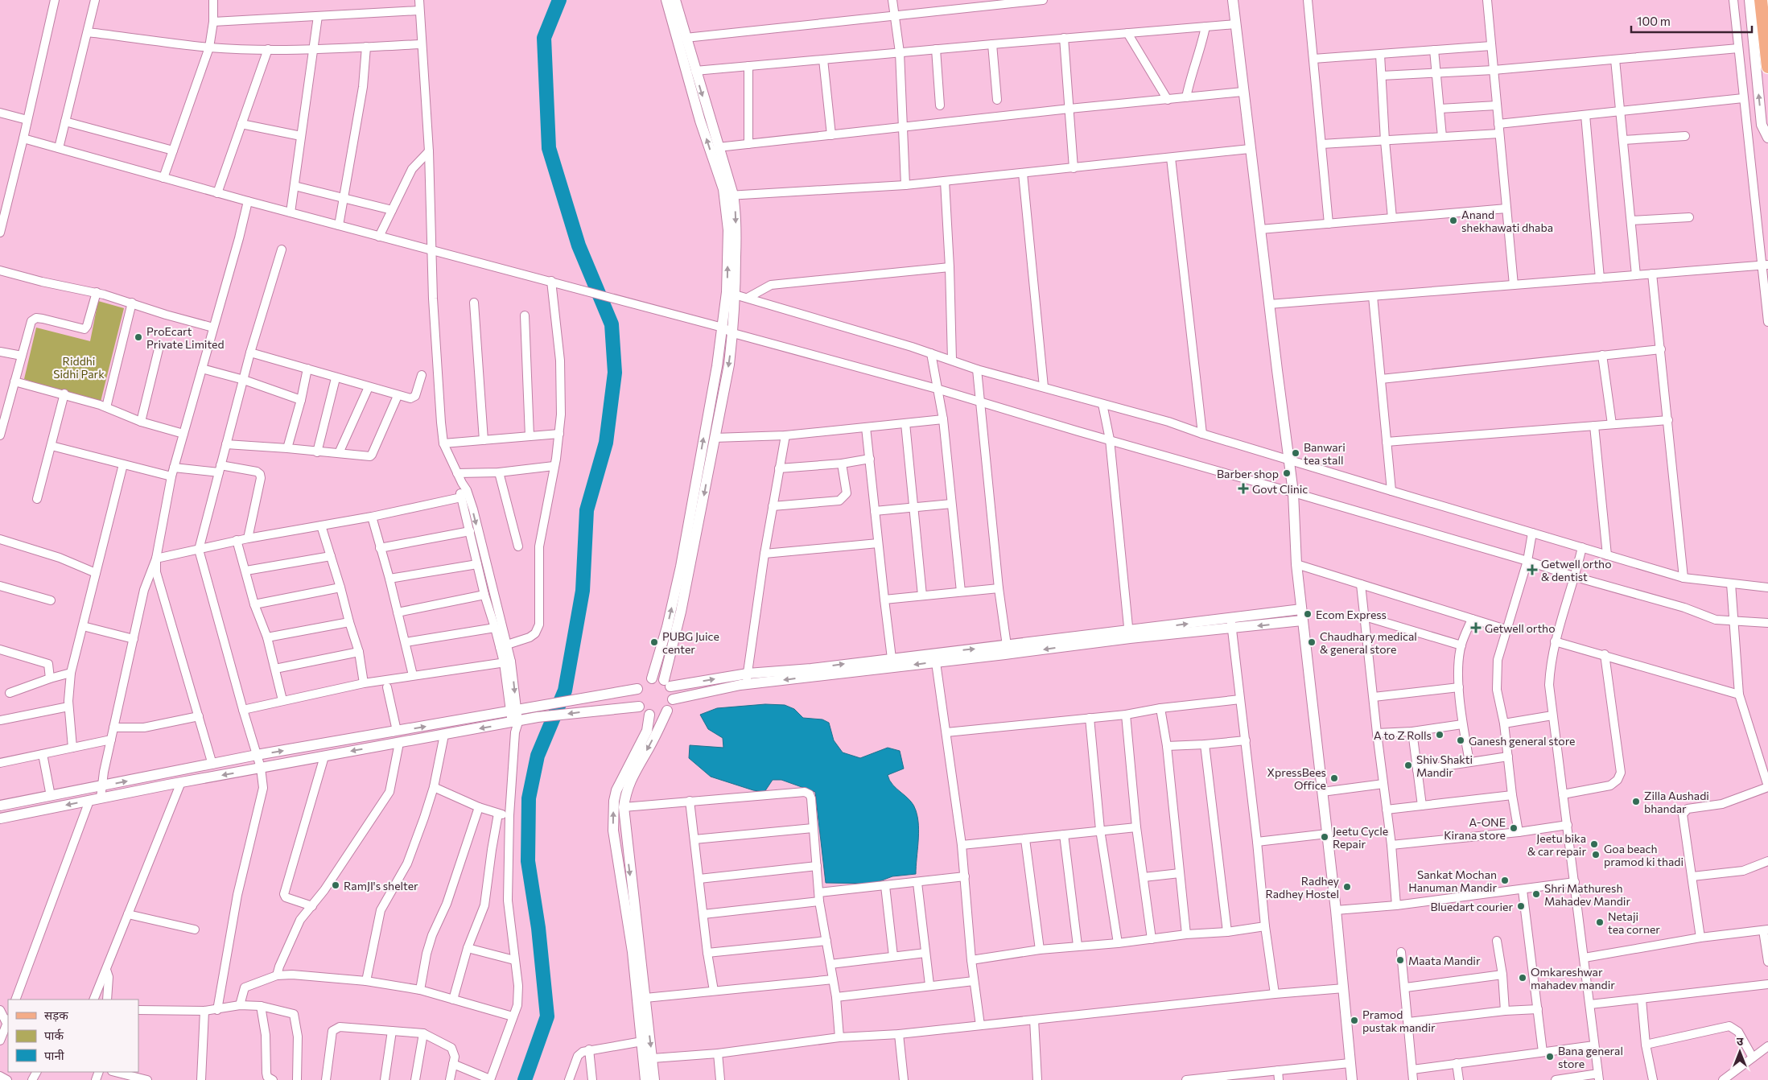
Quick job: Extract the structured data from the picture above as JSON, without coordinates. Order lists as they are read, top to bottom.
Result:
{
  "parks": ["Riddhi Sidhi Park"],
  "places": {
    "other": [
      "Anand shekhawati dhaba",
      "ProEcart Private Limited",
      "Banwari tea stall",
      "Barber shop",
      "Ecom Express",
      "PUBG Juice center",
      "Chaudhary medical & general store",
      "A to Z Rolls",
      "Ganesh general store",
      "Shiv Shakti Mandir",
      "XpressBees Office",
      "Zilla Aushadi bhandar",
      "A-ONE Kirana store",
      "Jeetu Cycle Repair",
      "Jeetu bika & car repair",
      "Goa beach pramod ki thadi",
      "Sankat Mochan Hanuman Mandir",
      "RamJI's shelter",
      "Radhey Radhey Hostel",
      "Shri Mathuresh Mahadev Mandir",
      "Bluedart courier",
      "Netaji tea corner",
      "Maata Mandir",
      "Omkareshwar mahadev mandir",
      "Pramod pustak mandir",
      "Bana general store"
    ],
    "health": ["Govt Clinic", "Getwell ortho & dentist", "Getwell ortho"]
  },
  "legend": ["सड़क", "पार्क", "पानी"],
  "scale_bar": "100 m",
  "north": "top"
}
